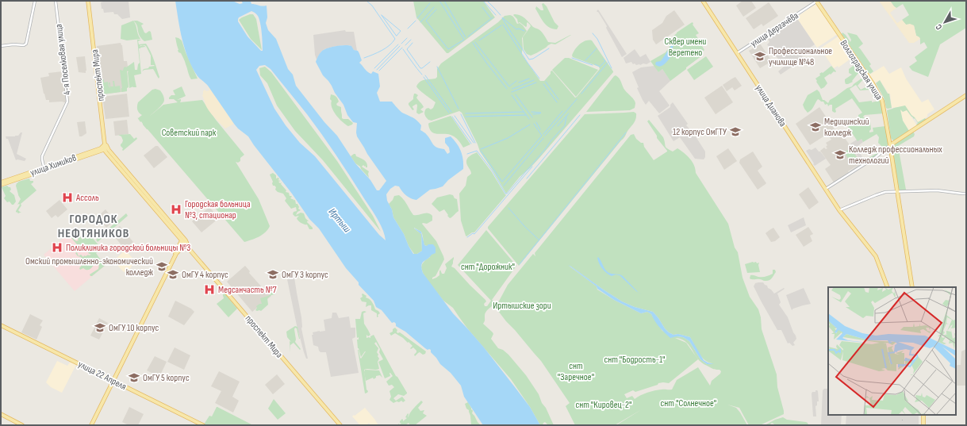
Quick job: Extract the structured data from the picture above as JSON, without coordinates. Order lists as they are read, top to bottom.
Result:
{
  "streets": {
    "main road": [
      "Волгоградская улица",
      "проспект Мира",
      "улица Дианова",
      "улица Химиков",
      "улица 22 Апреля"
    ],
    "street": ["улица Дергачёва", "4-я Поселковая улица"]
  },
  "crossings": [
    ["улица Дергачёва", "Волгоградская улица"],
    ["улица Дергачёва", "улица Дианова"],
    ["4-я Поселковая улица", "улица Химиков"],
    ["проспект Мира", "улица Химиков"]
  ],
  "districts": ["ГОРОДОК НЕФТЯНИКОВ"],
  "water": ["Иртыш"],
  "parks": [
    "Сквер имени Веретено",
    "Советский парк",
    "снт \"Дорожник\"",
    "Иртышские зори",
    "снт \"Бодрость-1\"",
    "снт \"Заречное\"",
    "снт \"Солнечное\"",
    "снт \"Кировец-2\""
  ],
  "places": {
    "school or university": [
      "Профессиональное училище №48",
      "Медицинский колледж",
      "12 корпус ОмГТУ",
      "Колледж профессиональных технологий",
      "Омский промышленно-экономический колледж",
      "ОмГУ 4 корпус",
      "ОмГУ 3 корпус",
      "ОмГУ 10 корпус",
      "ОмГУ 5 корпус"
    ],
    "hospital": [
      "Ассоль",
      "Городская больница №3, стационар",
      "Поликлиника городской больницы №3",
      "Медсанчасть №7"
    ]
  },
  "north": "bottom left"
}
